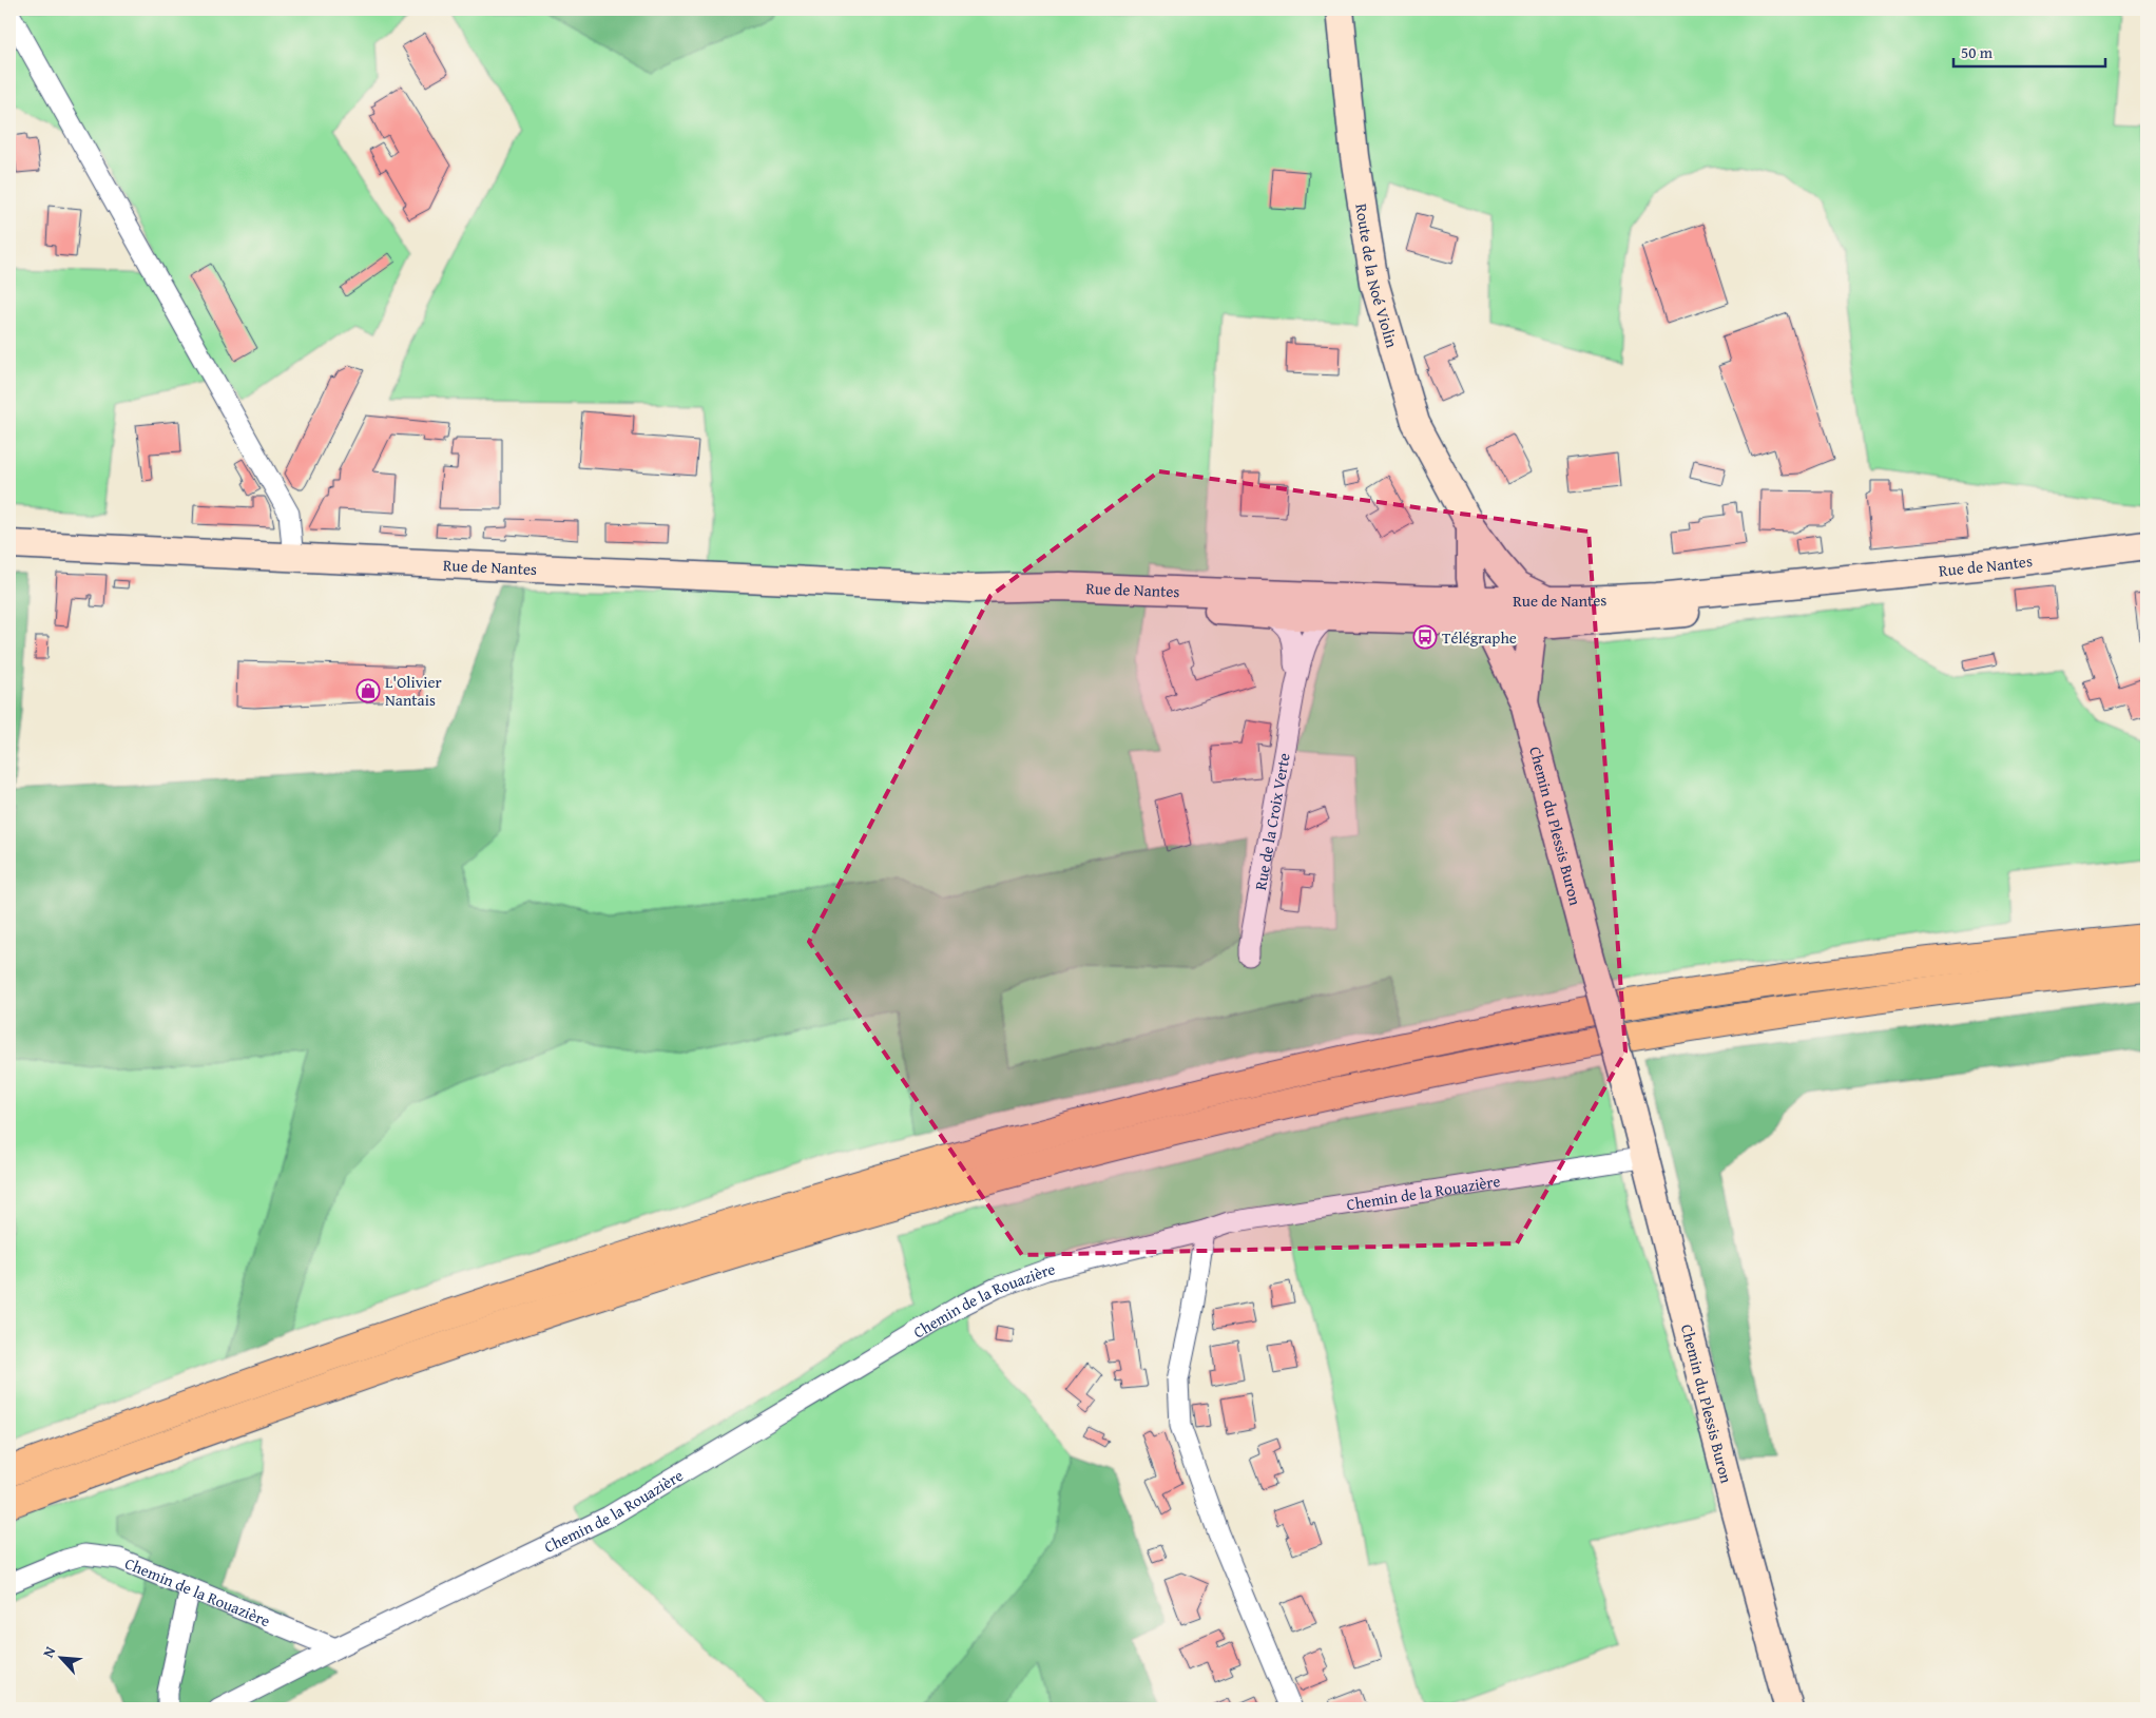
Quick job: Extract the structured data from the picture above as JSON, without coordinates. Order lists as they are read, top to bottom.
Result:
{
  "streets": {
    "main road": ["Route de la Noé Violin", "Rue de Nantes", "Chemin du Plessis Buron"],
    "street": ["Rue de la Croix Verte", "Chemin de la Rouazière"]
  },
  "crossings": [
    ["Route de la Noé Violin", "Rue de Nantes"],
    ["Route de la Noé Violin", "Chemin du Plessis Buron"],
    ["Rue de Nantes", "Rue de la Croix Verte"],
    ["Rue de Nantes", "Chemin du Plessis Buron"],
    ["Chemin du Plessis Buron", "Chemin de la Rouazière"]
  ],
  "places": {
    "bus stop": ["Télégraphe"],
    "shop": ["L'Olivier Nantais"]
  },
  "scale_bar": "50 m",
  "north": "top left"
}
